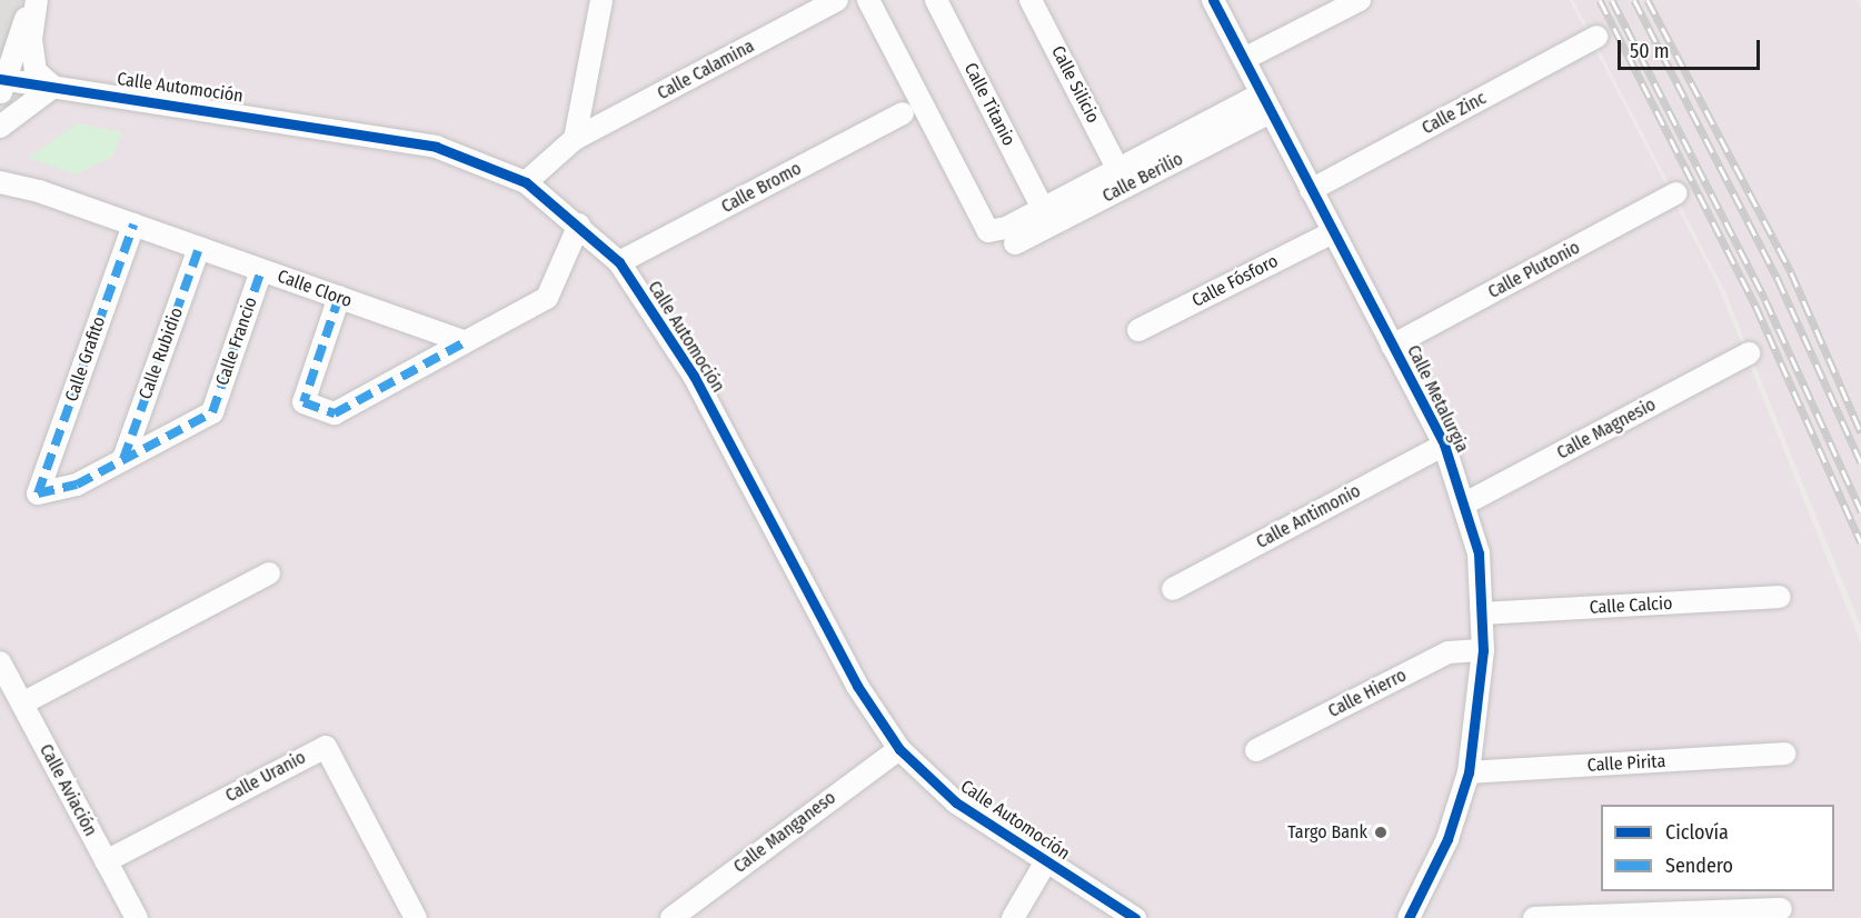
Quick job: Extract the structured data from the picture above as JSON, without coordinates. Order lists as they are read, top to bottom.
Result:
{
  "streets": {
    "street": [
      "Calle Calamina",
      "Calle Silicio",
      "Calle Automoción",
      "Calle Titanio",
      "Calle Zinc",
      "Calle Berilio",
      "Calle Bromo",
      "Calle Plutonio",
      "Calle Fósforo",
      "Calle Cloro",
      "Calle Francio",
      "Calle Rubidio",
      "Calle Grafito",
      "Calle Metalurgia",
      "Calle Magnesio",
      "Calle Antimonio",
      "Calle Calcio",
      "Calle Hierro",
      "Calle Pirita",
      "Calle Uranio",
      "Calle Aviación",
      "Calle Manganeso"
    ]
  },
  "crossings": [
    ["Calle Calamina", "Calle Automoción"],
    ["Calle Automoción", "Calle Bromo"],
    ["Calle Automoción", "Calle Manganeso"],
    ["Calle Zinc", "Calle Metalurgia"],
    ["Calle Berilio", "Calle Metalurgia"],
    ["Calle Plutonio", "Calle Metalurgia"],
    ["Calle Fósforo", "Calle Metalurgia"],
    ["Calle Cloro", "Calle Francio"],
    ["Calle Cloro", "Calle Rubidio"],
    ["Calle Cloro", "Calle Grafito"],
    ["Calle Francio", "Calle Rubidio"],
    ["Calle Francio", "Calle Grafito"],
    ["Calle Rubidio", "Calle Grafito"],
    ["Calle Metalurgia", "Calle Magnesio"],
    ["Calle Metalurgia", "Calle Antimonio"],
    ["Calle Metalurgia", "Calle Calcio"],
    ["Calle Metalurgia", "Calle Hierro"],
    ["Calle Metalurgia", "Calle Pirita"],
    ["Calle Uranio", "Calle Aviación"]
  ],
  "places": ["Targo Bank"],
  "legend": ["Ciclovía", "Sendero"],
  "scale_bar": "50 m"
}
